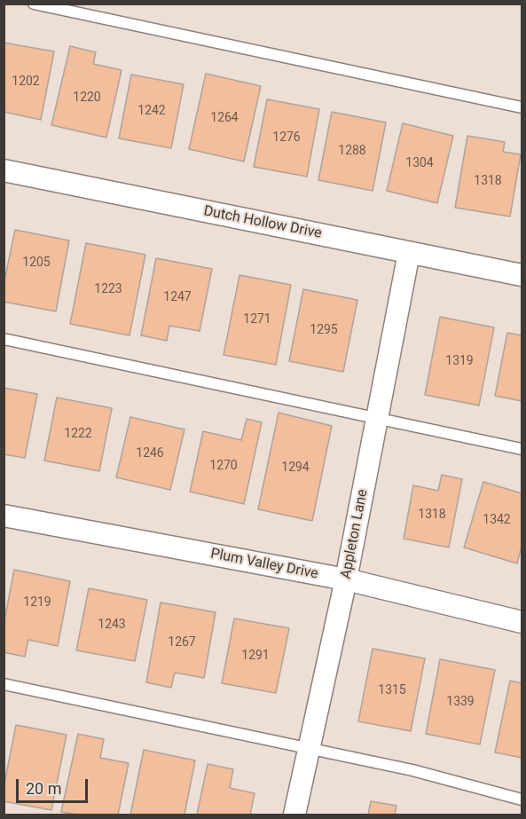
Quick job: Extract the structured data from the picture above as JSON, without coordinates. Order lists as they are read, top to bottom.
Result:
{
  "streets": {
    "street": ["Dutch Hollow Drive", "Appleton Lane", "Plum Valley Drive"]
  },
  "crossings": [
    ["Dutch Hollow Drive", "Appleton Lane"],
    ["Appleton Lane", "Plum Valley Drive"]
  ],
  "house_numbers": [
    "1202",
    "1220",
    "1242",
    "1264",
    "1276",
    "1288",
    "1304",
    "1318",
    "1205",
    "1223",
    "1247",
    "1271",
    "1295",
    "1319",
    "1222",
    "1246",
    "1270",
    "1294",
    "1318",
    "1342",
    "1219",
    "1243",
    "1267",
    "1291",
    "1315",
    "1339"
  ],
  "scale_bar": "20 m"
}
